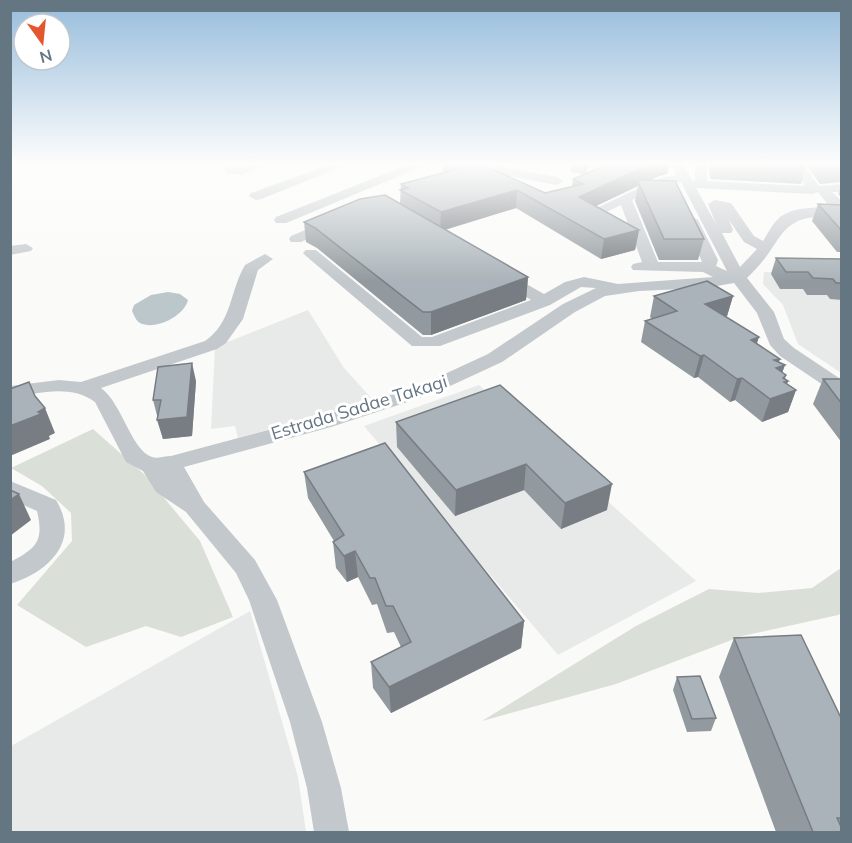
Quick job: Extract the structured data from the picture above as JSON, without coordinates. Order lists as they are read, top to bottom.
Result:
{
  "streets": {
    "street": ["Estrada Sadae Takagi"]
  },
  "north": "bottom"
}
